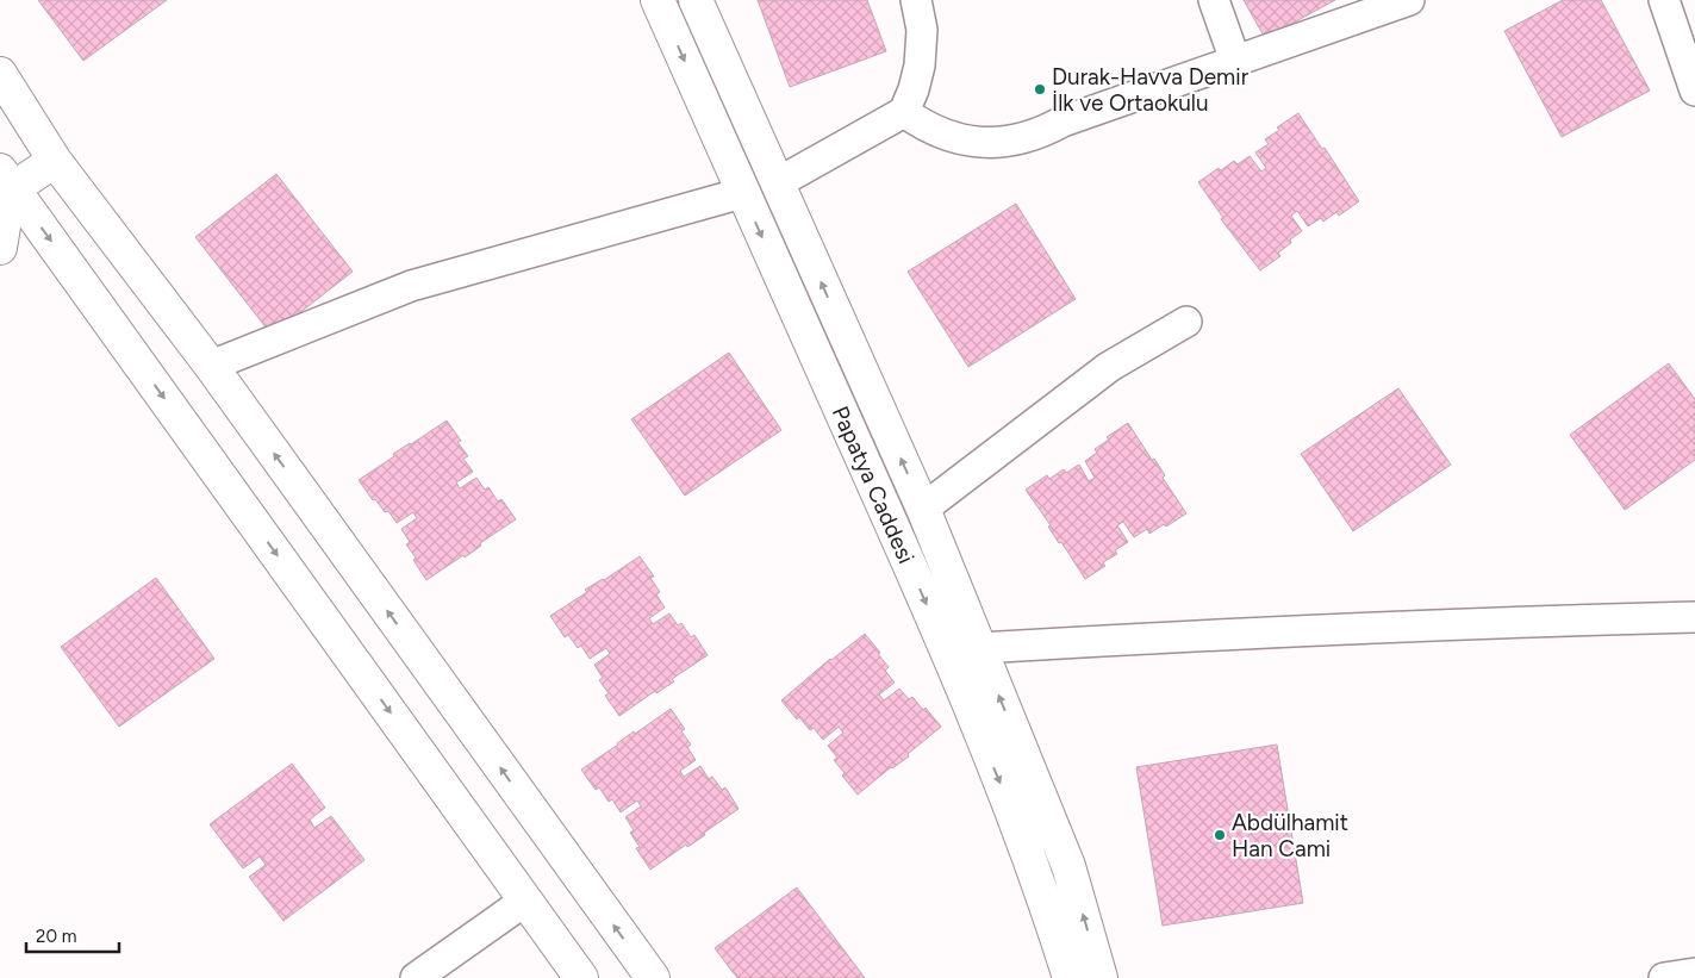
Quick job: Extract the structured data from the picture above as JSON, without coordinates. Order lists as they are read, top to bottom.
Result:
{
  "streets": {
    "street": ["Papatya Caddesi"]
  },
  "places": ["Durak-Havva Demir İlk ve Ortaokulu", "Abdülhamit Han Cami"],
  "scale_bar": "20 m"
}
